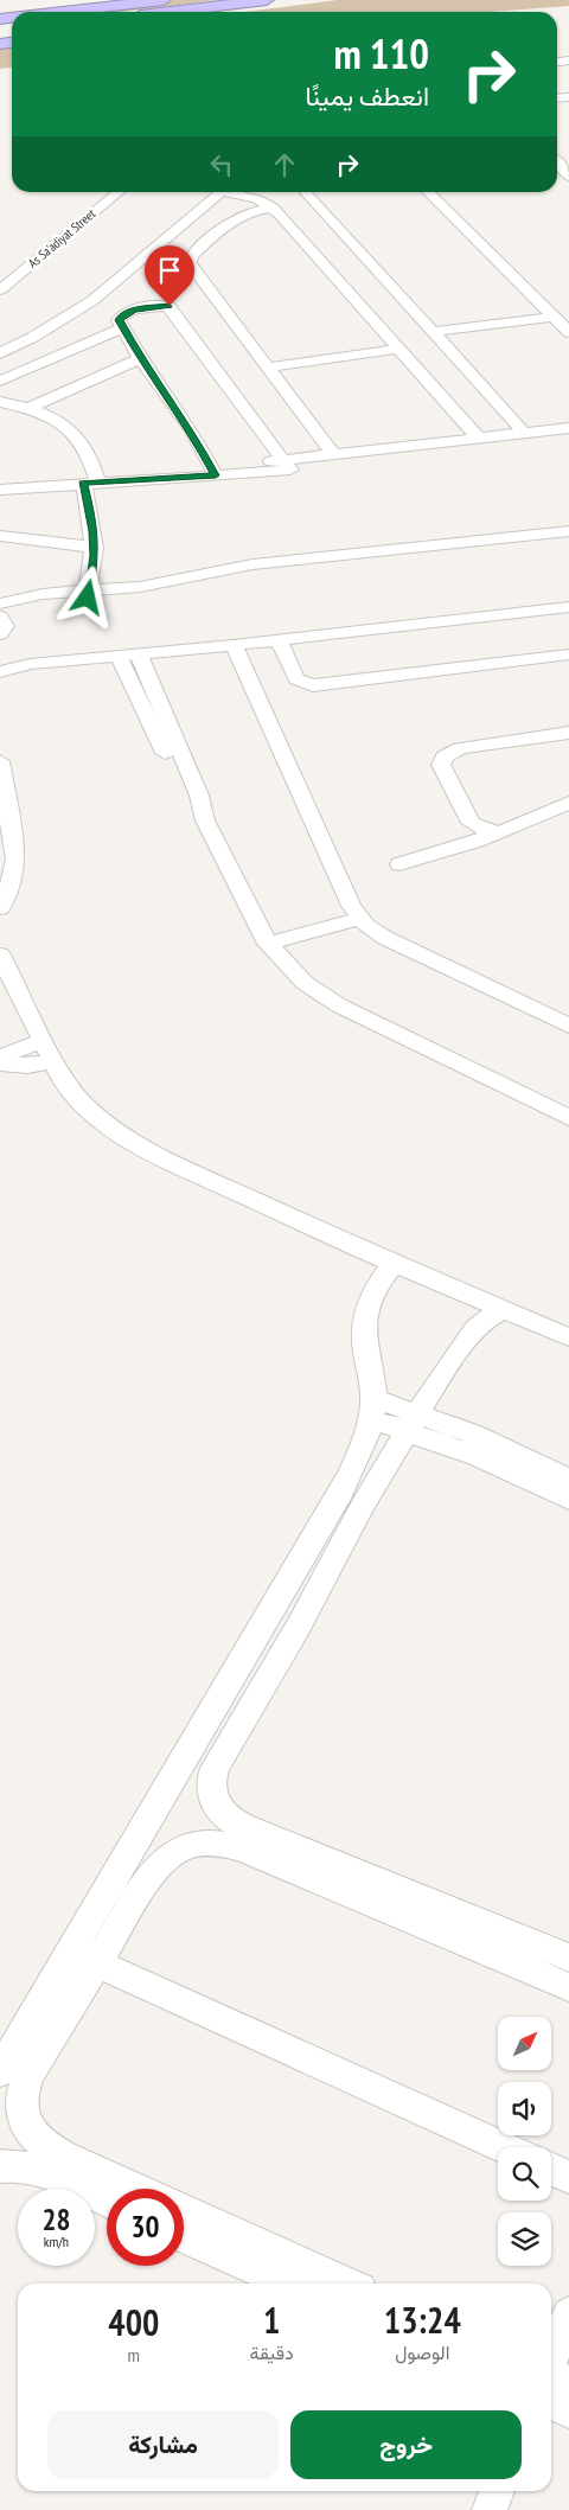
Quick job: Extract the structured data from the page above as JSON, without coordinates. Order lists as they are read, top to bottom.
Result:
{
  "streets": {
    "street": ["As Sa'adiyat Street"]
  },
  "north": "top right",
  "page": {
    "turn": ["110 m", "انعطف يمينًا"],
    "speed": "28 km/h",
    "limit": "30",
    "eta": [
      "13:24",
      "الوصول",
      "1",
      "دقيقة",
      "400",
      "m"
    ],
    "buttons": ["خروج", "مشاركة"]
  }
}
